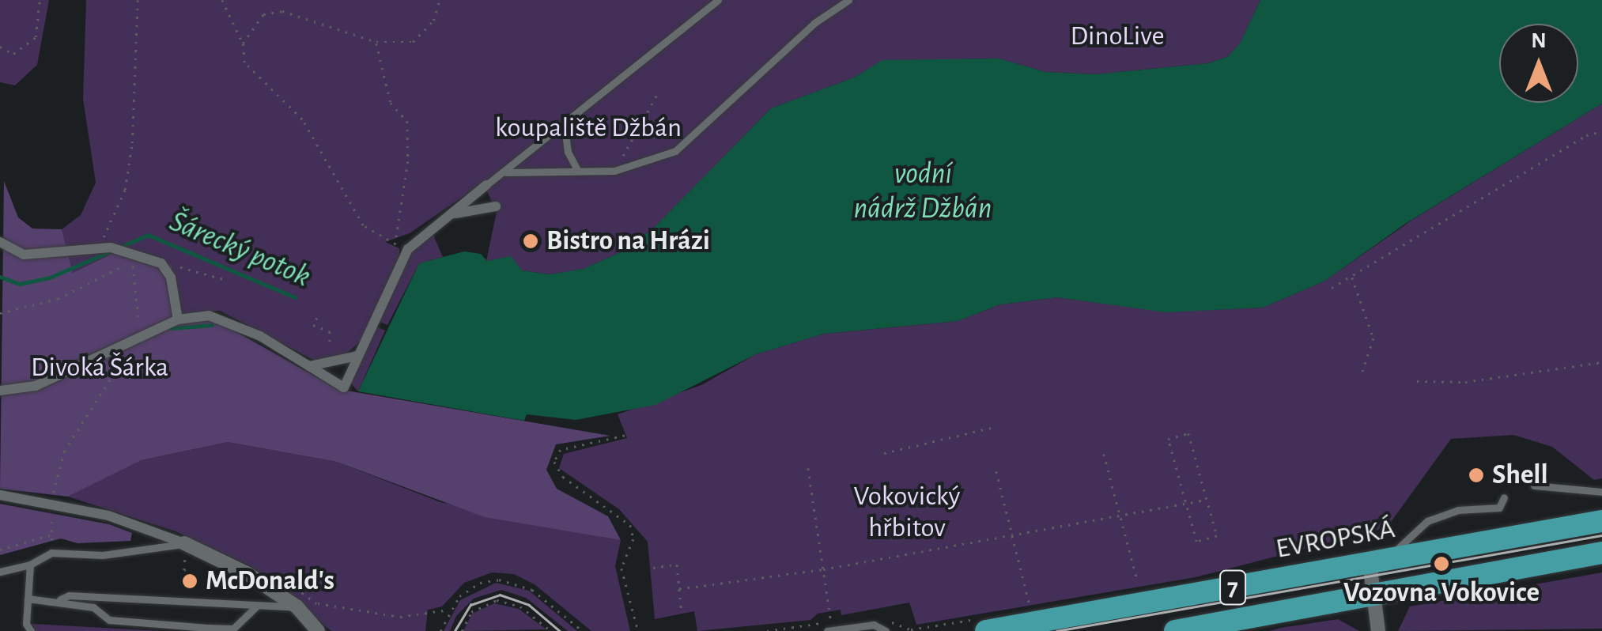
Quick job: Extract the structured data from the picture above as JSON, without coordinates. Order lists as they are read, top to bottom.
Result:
{
  "streets": {
    "main road": ["EVROPSKÁ", "7"]
  },
  "water": ["vodní nádrž Džbán", "Šárecký potok"],
  "parks": [
    "DinoLive",
    "koupaliště Džbán",
    "Divoká Šárka",
    "Vokovický hřbitov"
  ],
  "places": [
    "Bistro na Hrázi",
    "Shell",
    "Vozovna Vokovice",
    "McDonald's"
  ],
  "north": "top"
}
